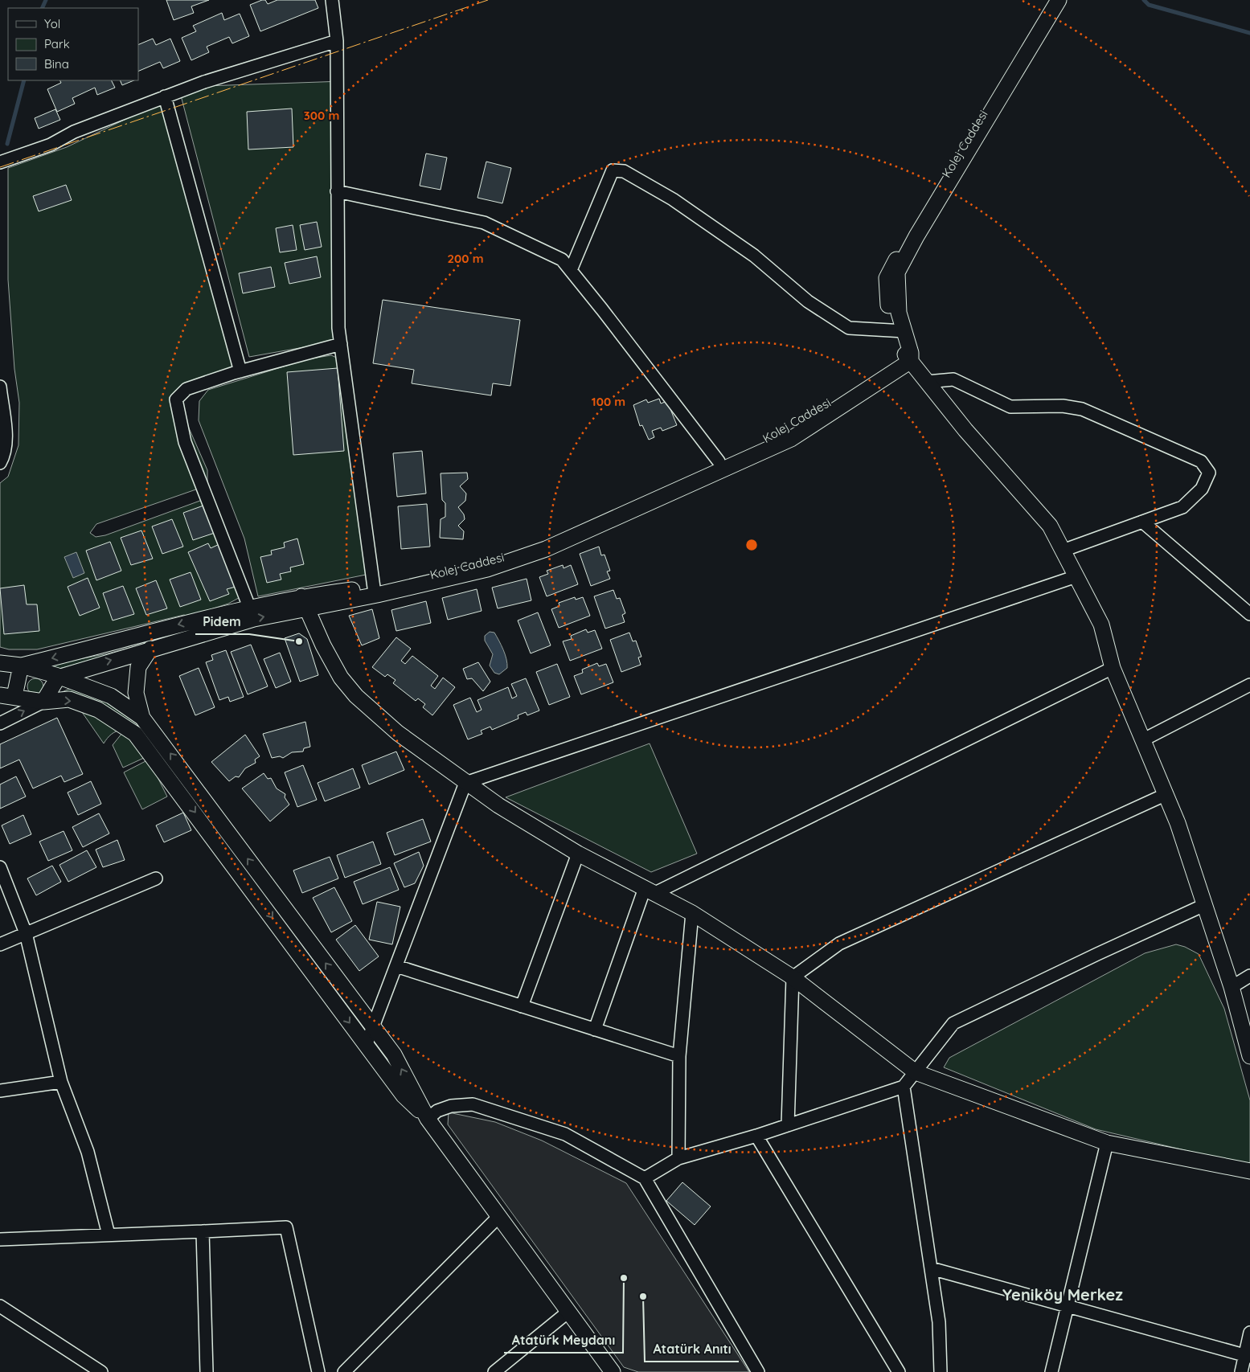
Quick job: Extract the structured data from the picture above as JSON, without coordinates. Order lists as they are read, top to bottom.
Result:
{
  "streets": {
    "street": ["Kolej Caddesi"]
  },
  "districts": ["Yeniköy Merkez"],
  "places": ["Pidem", "Atatürk Meydanı", "Atatürk Anıtı"],
  "legend": ["Yol", "Park", "Bina"],
  "rings": ["300 m", "200 m", "100 m"]
}
